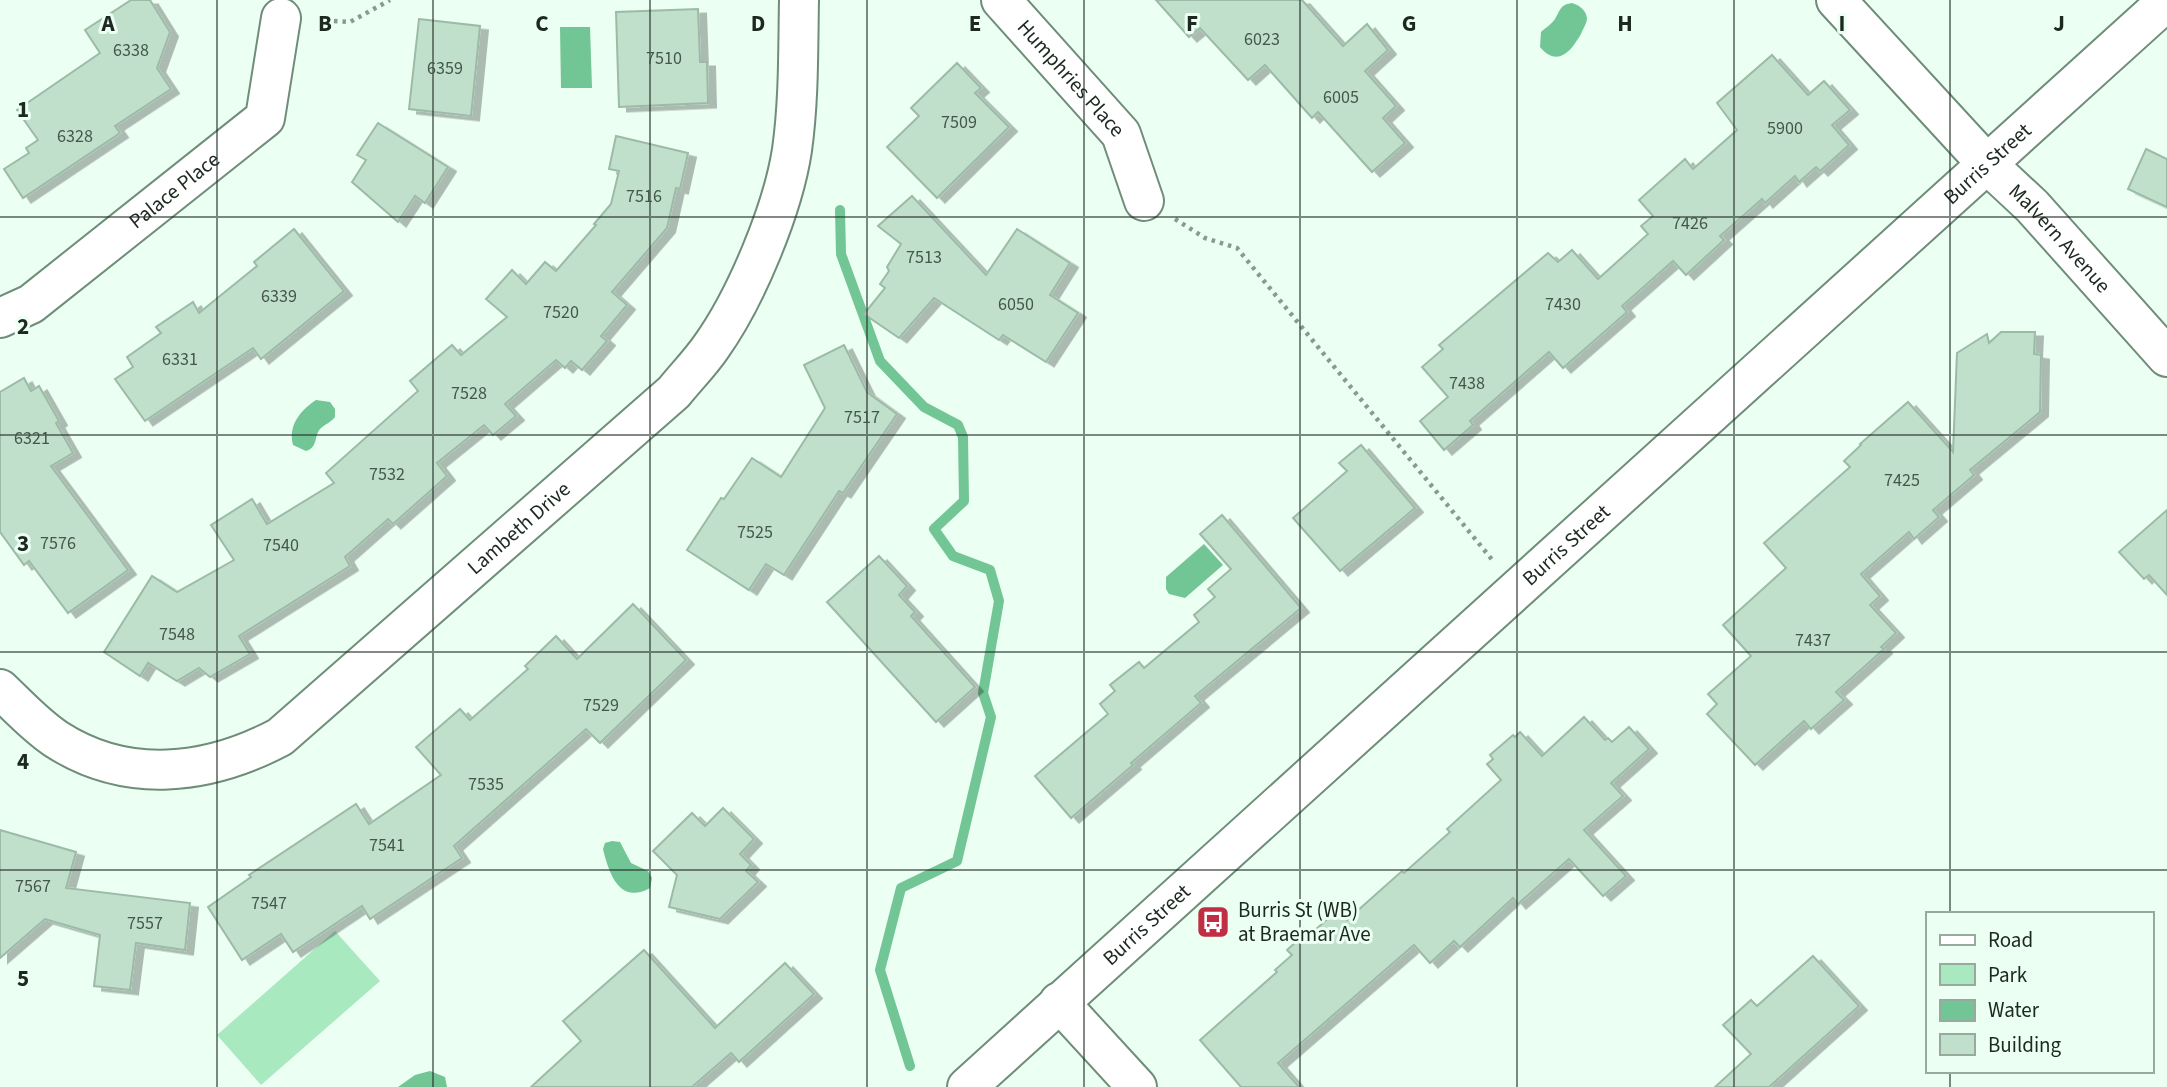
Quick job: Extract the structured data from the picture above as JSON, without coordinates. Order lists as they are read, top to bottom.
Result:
{
  "streets": {
    "street": [
      "Humphries Place",
      "Burris Street",
      "Palace Place",
      "Malvern Avenue",
      "Lambeth Drive"
    ]
  },
  "crossings": [
    ["Burris Street", "Malvern Avenue"]
  ],
  "places": {
    "bus stop": ["Burris St (WB) at Braemar Ave"]
  },
  "house_numbers": [
    "6023",
    "6338",
    "7510",
    "6359",
    "6005",
    "7509",
    "5900",
    "6328",
    "7516",
    "7426",
    "7513",
    "6339",
    "6050",
    "7430",
    "7520",
    "6331",
    "7438",
    "7528",
    "7517",
    "6321",
    "7532",
    "7425",
    "7525",
    "7576",
    "7540",
    "7548",
    "7437",
    "7529",
    "7535",
    "7541",
    "7567",
    "7547",
    "7557"
  ],
  "legend": [
    "Road",
    "Park",
    "Water",
    "Building"
  ],
  "grid": {
    "columns": [
      "A",
      "B",
      "C",
      "D",
      "E",
      "F",
      "G",
      "H",
      "I",
      "J"
    ],
    "rows": [
      "1",
      "2",
      "3",
      "4",
      "5"
    ]
  }
}
